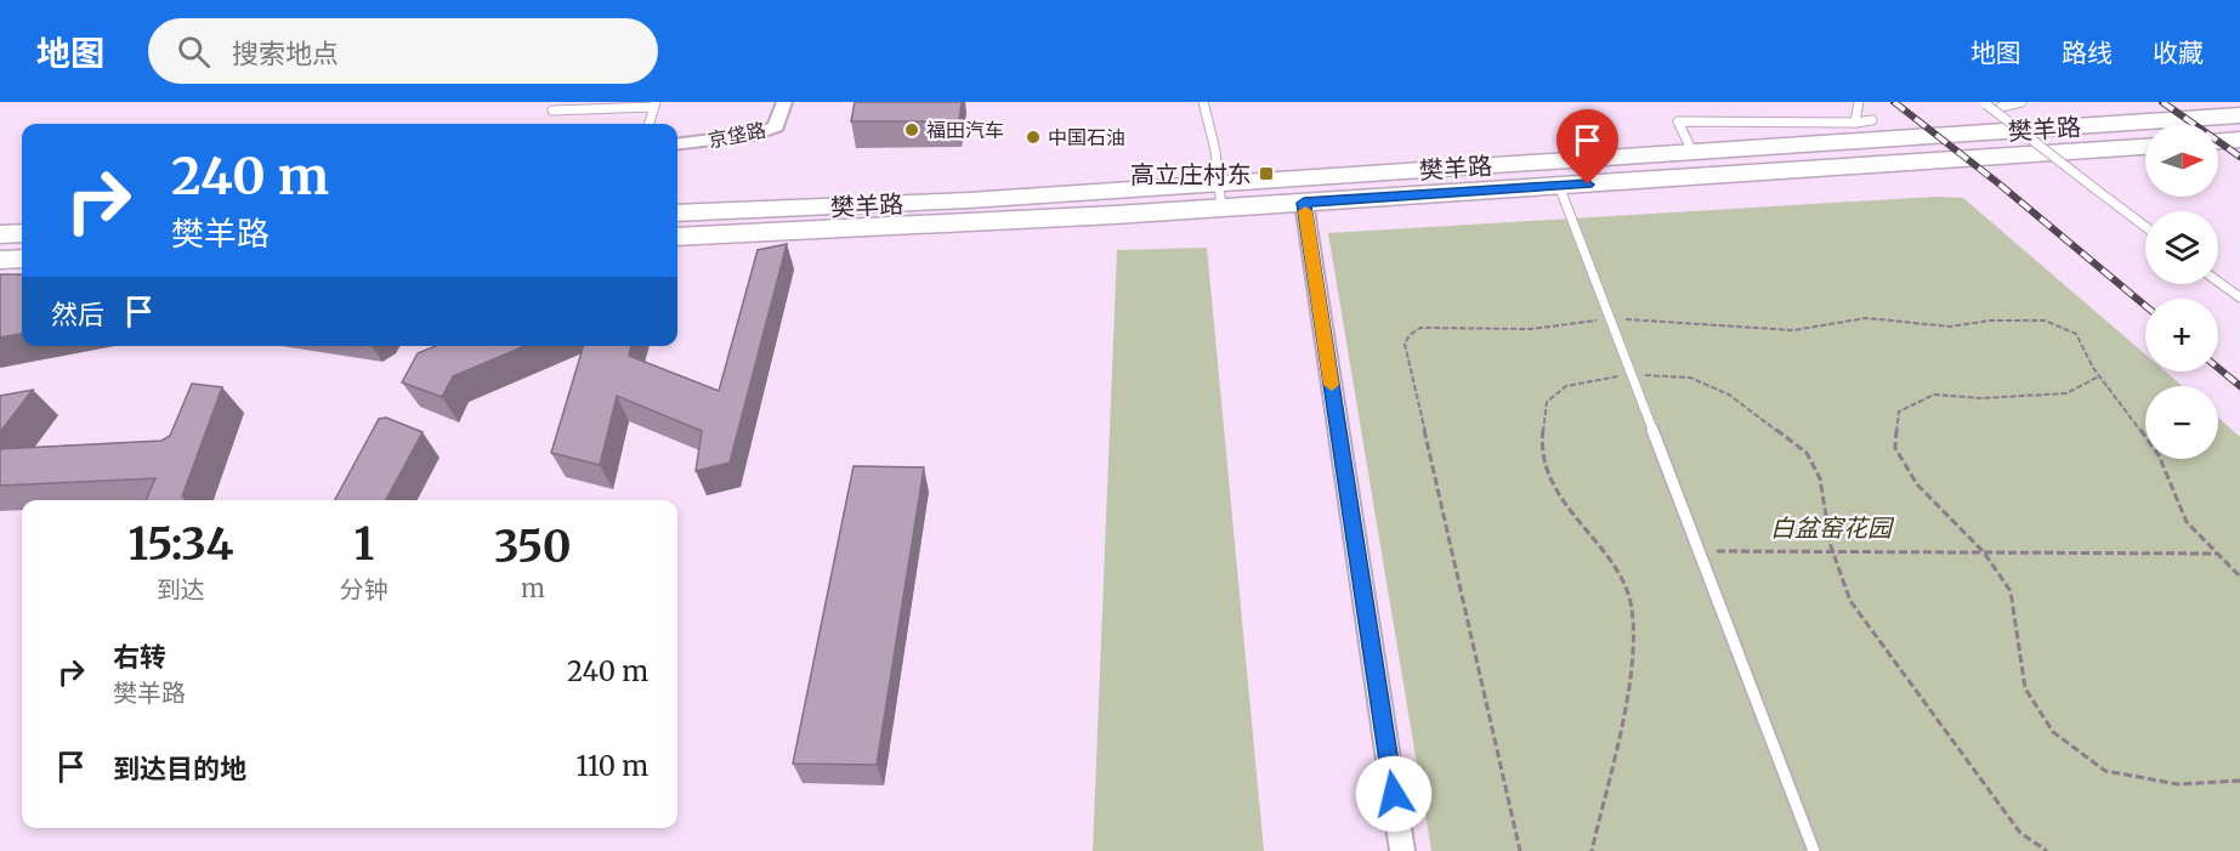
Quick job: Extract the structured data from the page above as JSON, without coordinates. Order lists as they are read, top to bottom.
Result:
{
  "streets": {
    "main road": ["樊羊路"],
    "street": ["京垡路"]
  },
  "parks": ["白盆窑花园"],
  "places": {
    "other": ["福田汽车", "中国石油"],
    "transit": ["高立庄村东"]
  },
  "north": "right",
  "page": {
    "header": "地图",
    "search": "搜索地点",
    "nav": ["地图", "路线", "收藏"],
    "map_buttons": ["+", "−"],
    "turn": ["240 m", "樊羊路"],
    "then": "然后",
    "eta": [
      "15:34",
      "到达",
      "1",
      "分钟",
      "350",
      "m"
    ],
    "list": [
      {
        "name": "右转",
        "note": "樊羊路",
        "value": "240 m"
      },
      {
        "name": "到达目的地",
        "value": "110 m"
      }
    ]
  }
}
